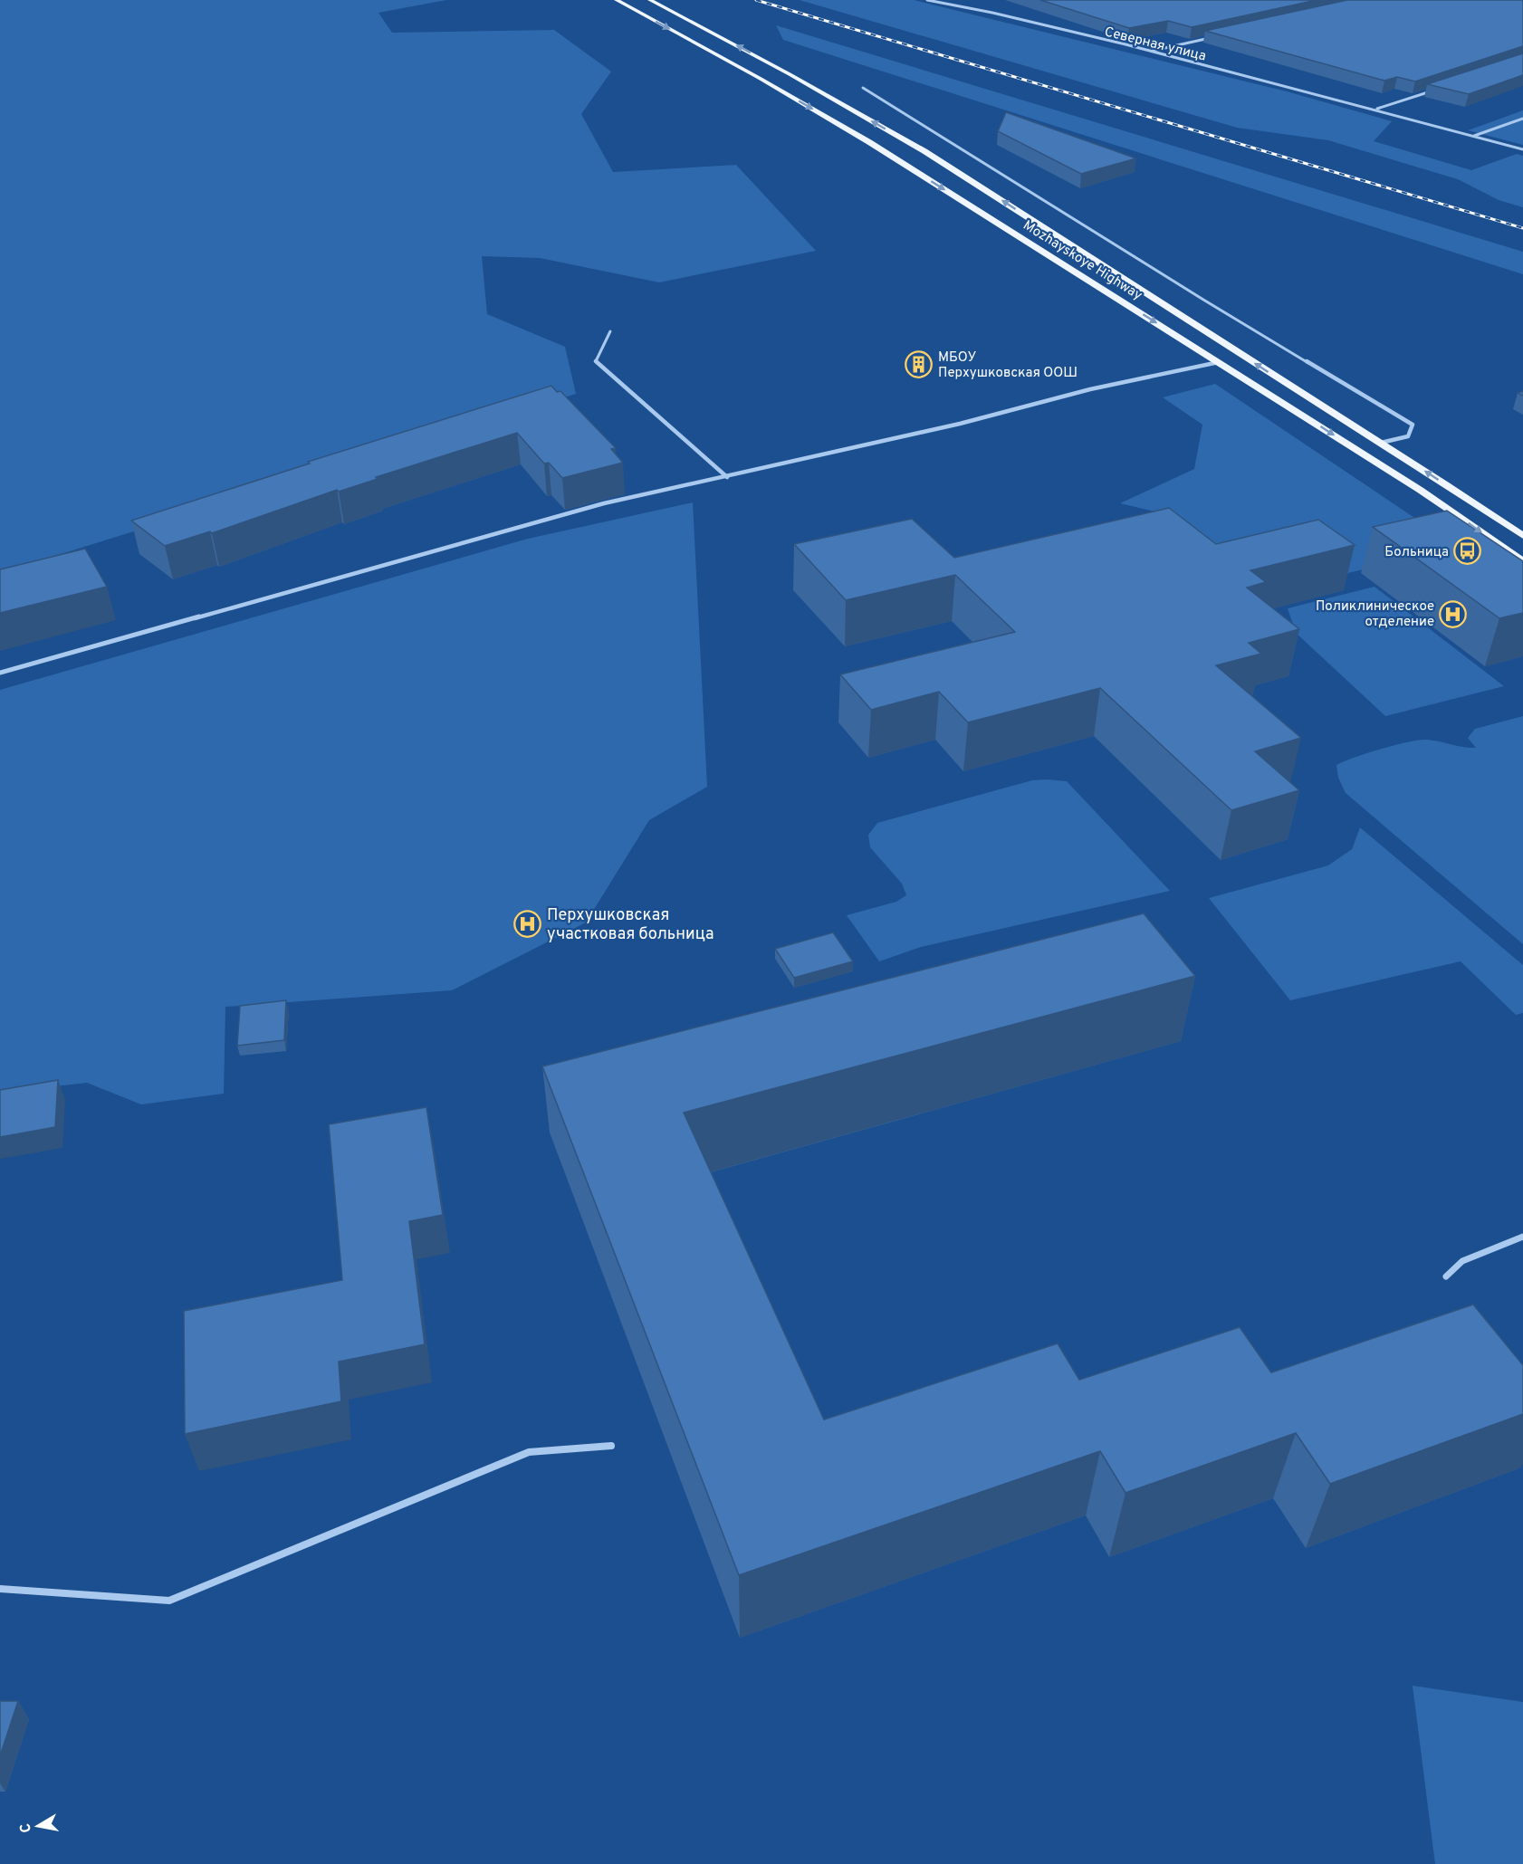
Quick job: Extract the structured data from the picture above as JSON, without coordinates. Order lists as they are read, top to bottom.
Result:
{
  "streets": {
    "main road": ["Mozhayskoye Highway"],
    "street": ["Северная улица"]
  },
  "places": {
    "building": ["МБОУ Перхушковская ООШ"],
    "bus stop": ["Больница"],
    "hospital": ["Поликлиническое отделение", "Перхушковская участковая больница"]
  },
  "north": "left"
}
